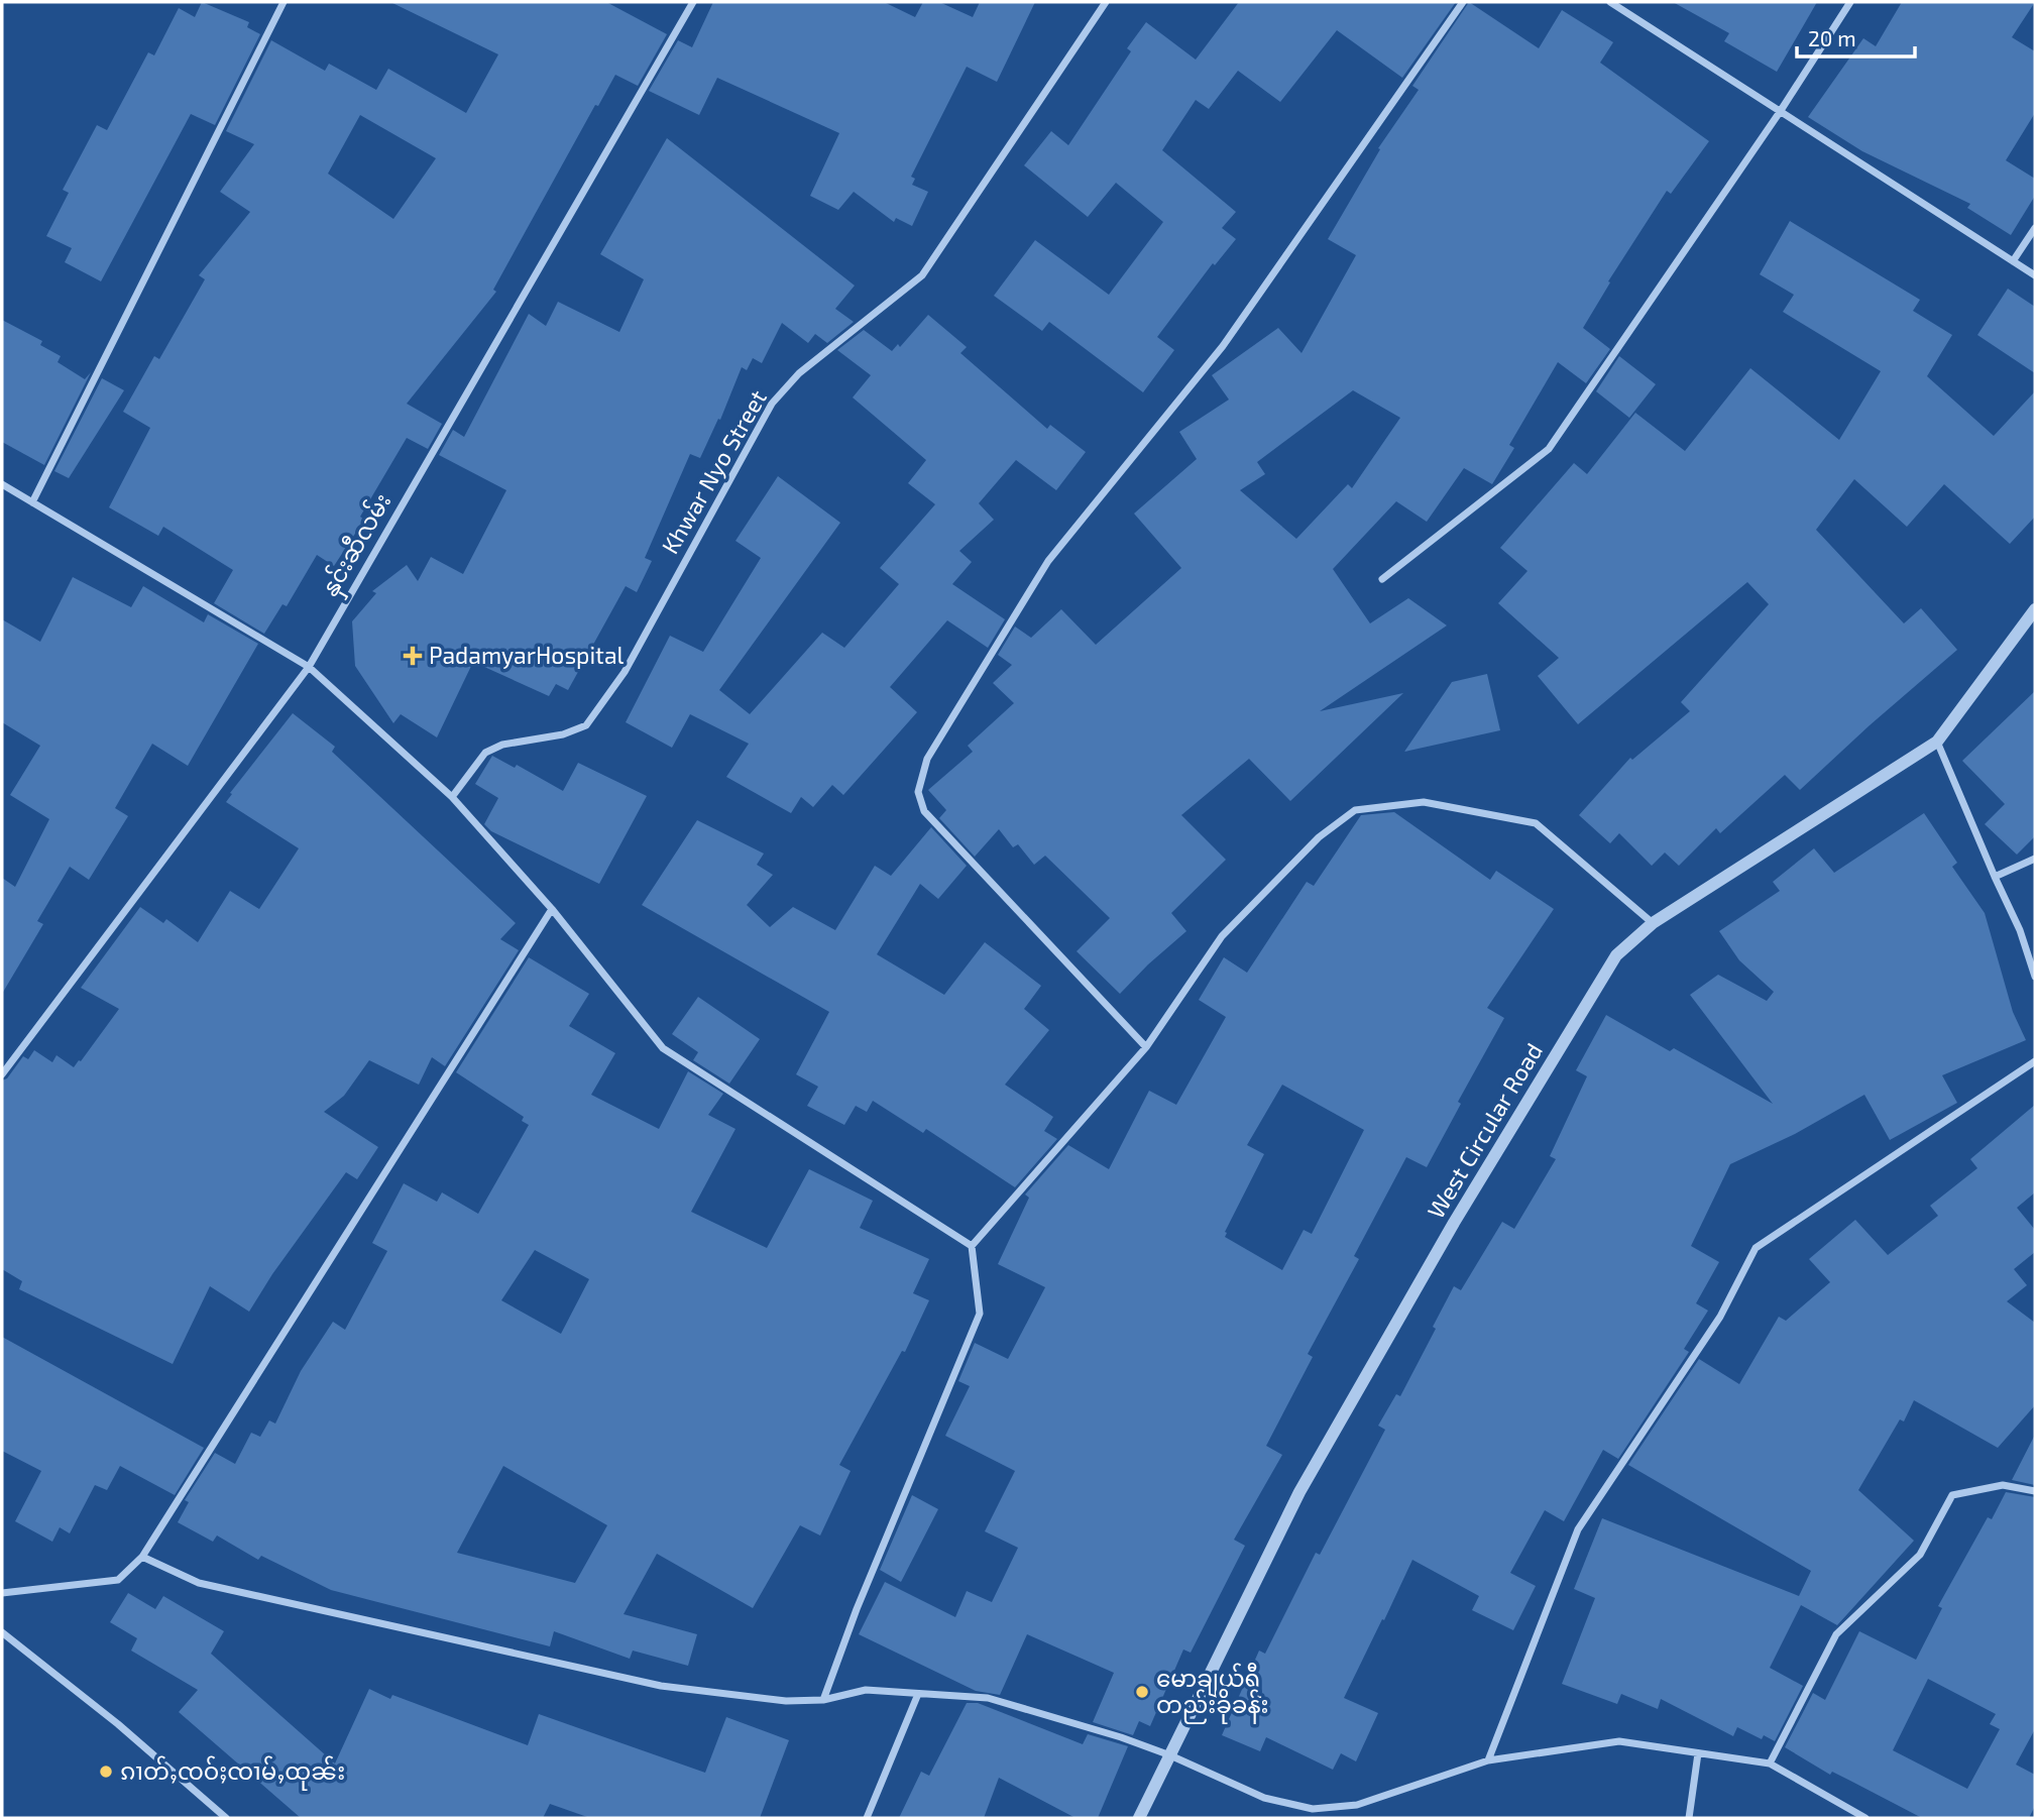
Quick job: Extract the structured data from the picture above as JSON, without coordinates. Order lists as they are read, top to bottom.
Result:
{
  "streets": {
    "street": ["Khwar Nyo Street", "နှင်းဆီလမ်း", "West Circular Road"]
  },
  "places": {
    "health": ["PadamyarHospital"],
    "other": ["မောချယ်ရီ တည်းခိုခန်း", "ၵၢတ်ႇၸဝ်ႈၸၢမ်ႇထုၼ်း"]
  },
  "scale_bar": "20 m"
}
